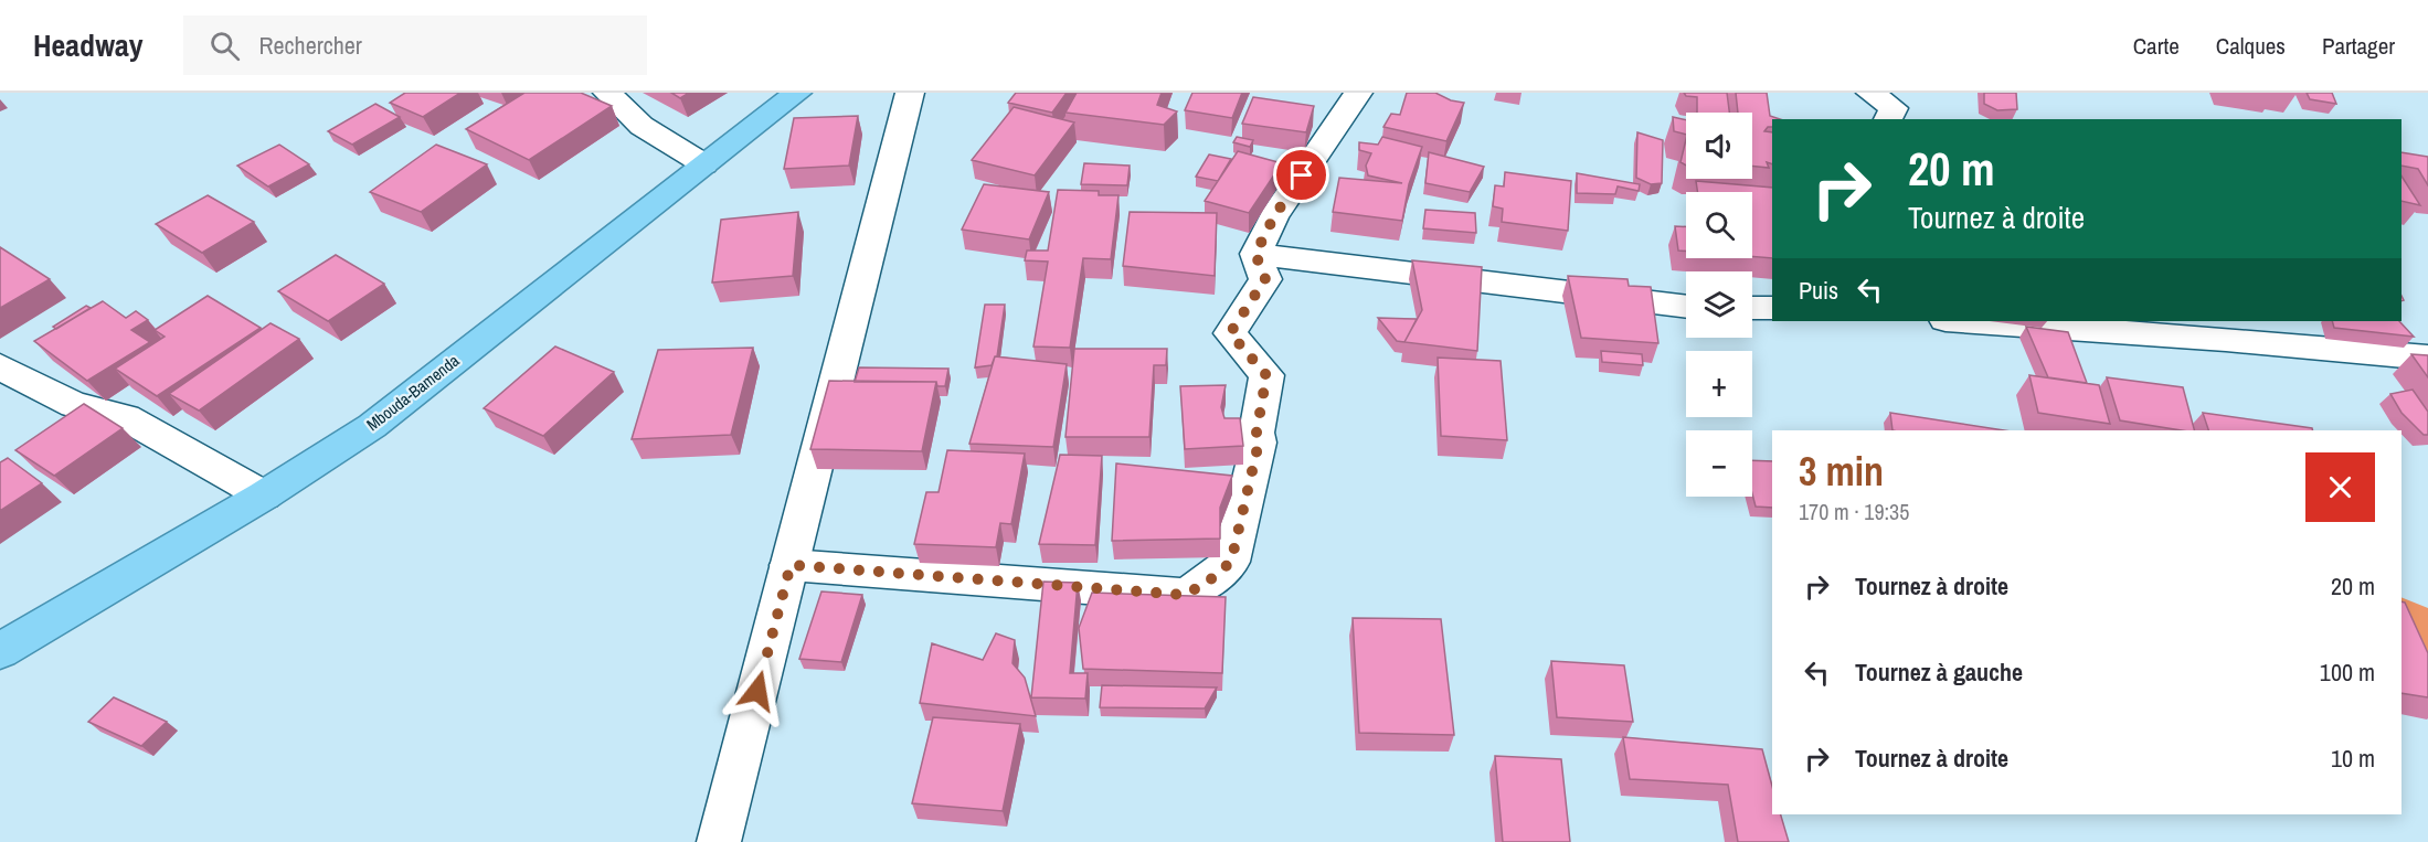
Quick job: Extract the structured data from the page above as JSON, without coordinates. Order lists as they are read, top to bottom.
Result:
{
  "streets": {
    "highway": ["Mbouda-Bamenda"]
  },
  "page": {
    "header": "Headway",
    "search": "Rechercher",
    "nav": ["Carte", "Calques", "Partager"],
    "map_buttons": ["+", "−"],
    "turn": ["20 m", "Tournez à droite"],
    "then": "Puis",
    "heading": ["3 min", "170 m · 19:35"],
    "list": [
      {
        "name": "Tournez à droite",
        "value": "20 m"
      },
      {
        "name": "Tournez à gauche",
        "value": "100 m"
      },
      {
        "name": "Tournez à droite",
        "value": "10 m"
      }
    ]
  }
}
